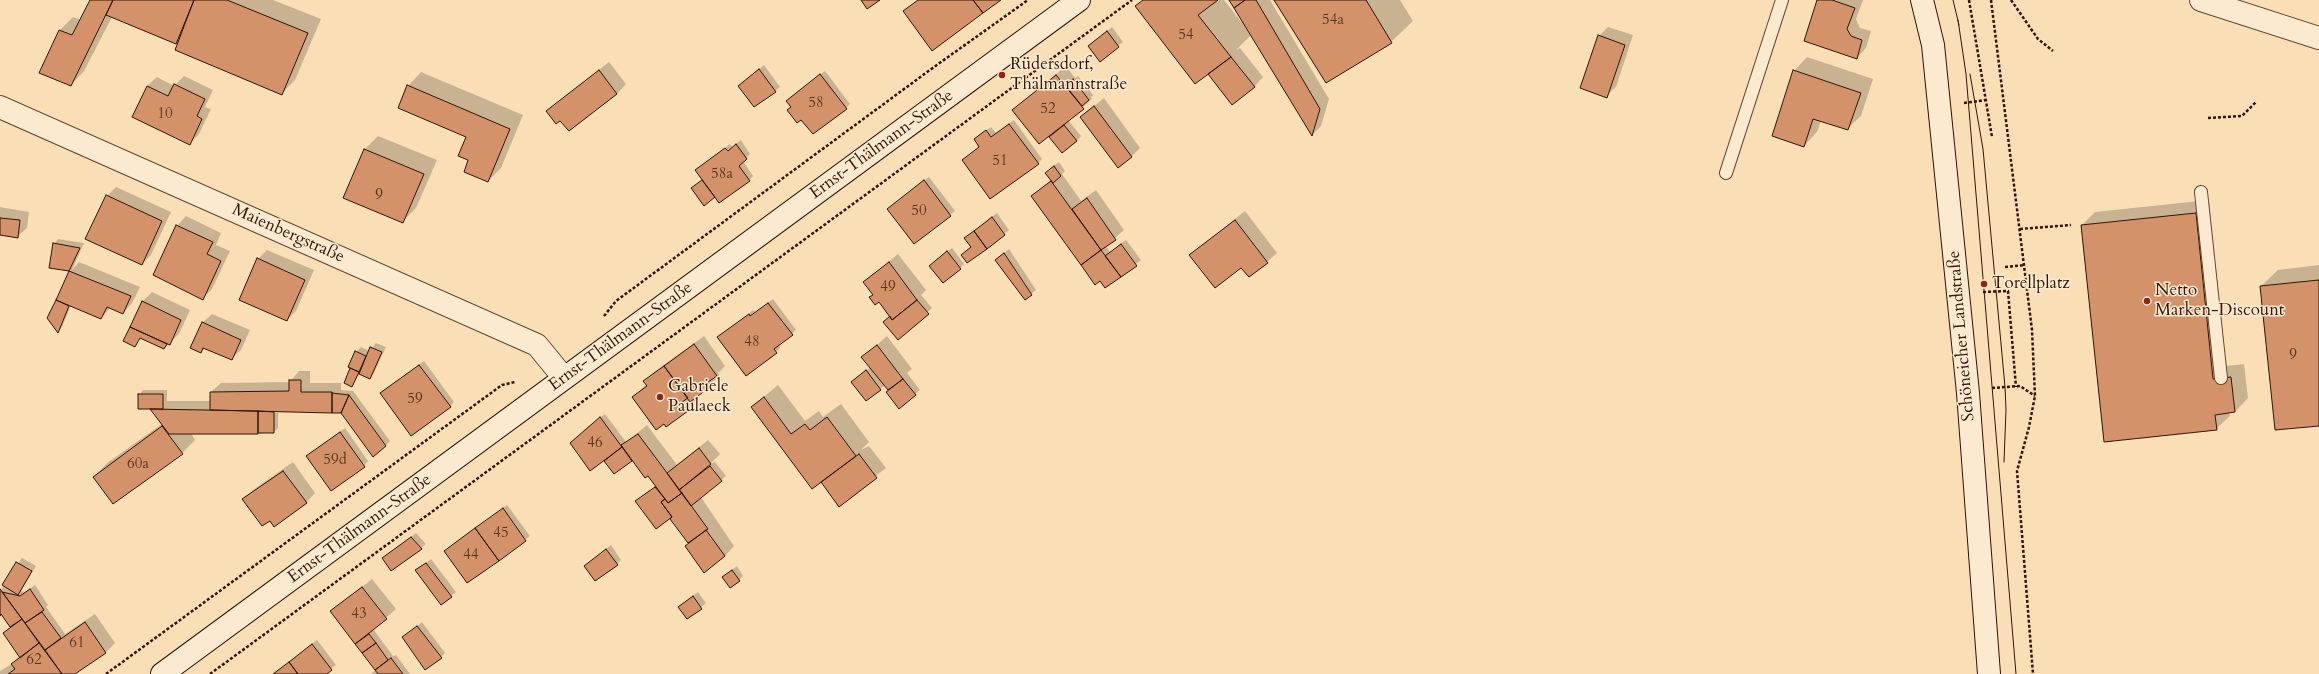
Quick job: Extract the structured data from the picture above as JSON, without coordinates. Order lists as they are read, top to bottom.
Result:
{
  "streets": {
    "main road": ["Ernst-Thälmann-Straße", "Maienbergstraße", "Schöneicher Landstraße"]
  },
  "crossings": [
    ["Ernst-Thälmann-Straße", "Maienbergstraße"]
  ],
  "places": [
    "Rüdersdorf, Thälmannstraße",
    "Torellplatz",
    "Netto Marken-Discount",
    "Gabriele Paulaeck"
  ],
  "house_numbers": [
    "54a",
    "54",
    "58",
    "52",
    "10",
    "51",
    "58a",
    "9",
    "50",
    "49",
    "48",
    "9",
    "59",
    "46",
    "59d",
    "60a",
    "45",
    "44",
    "43",
    "61",
    "62"
  ]
}
